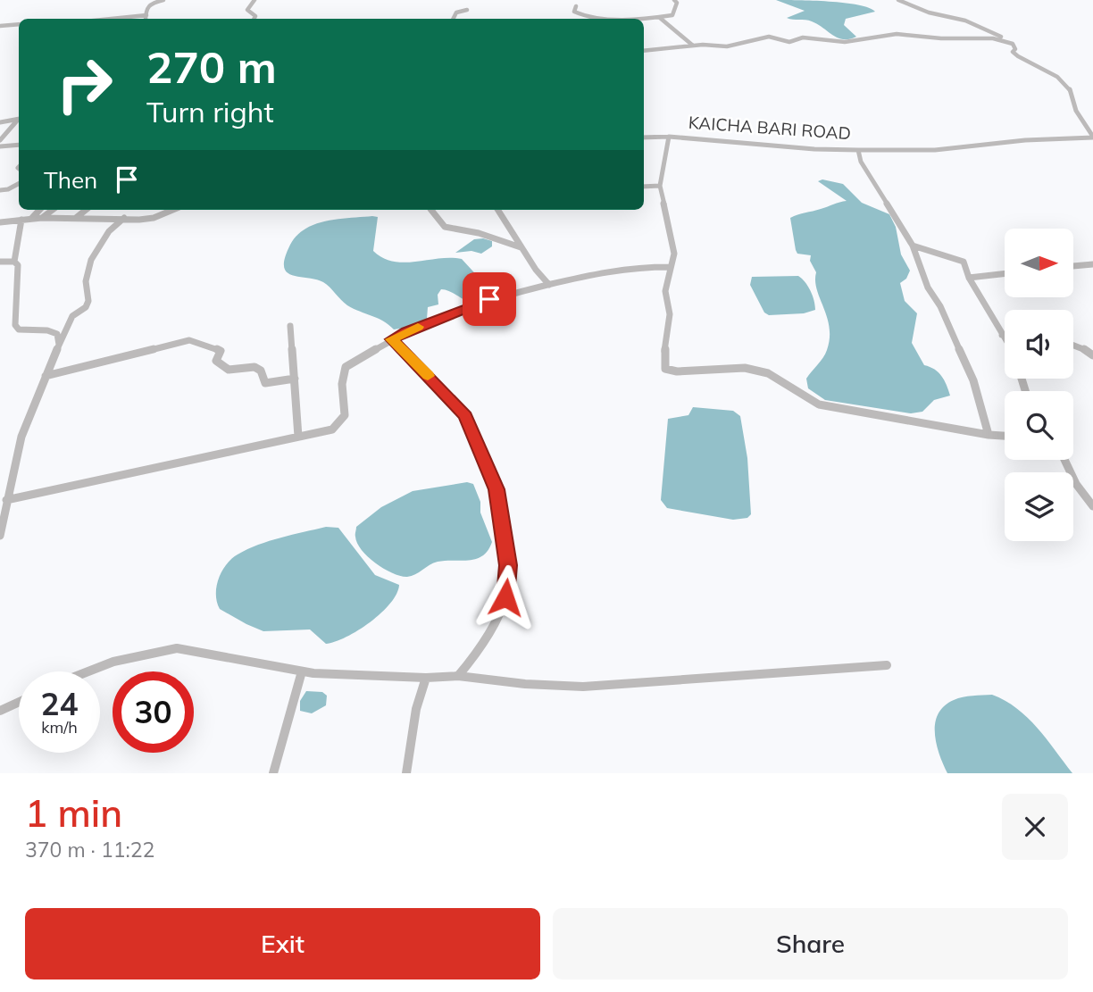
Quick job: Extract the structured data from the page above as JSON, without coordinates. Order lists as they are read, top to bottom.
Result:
{
  "streets": {
    "street": ["KAICHA BARI ROAD"]
  },
  "north": "right",
  "page": {
    "turn": ["270 m", "Turn right"],
    "then": "Then",
    "speed": "24 km/h",
    "limit": "30",
    "heading": ["1 min", "370 m · 11:22"],
    "buttons": ["Exit", "Share"]
  }
}
